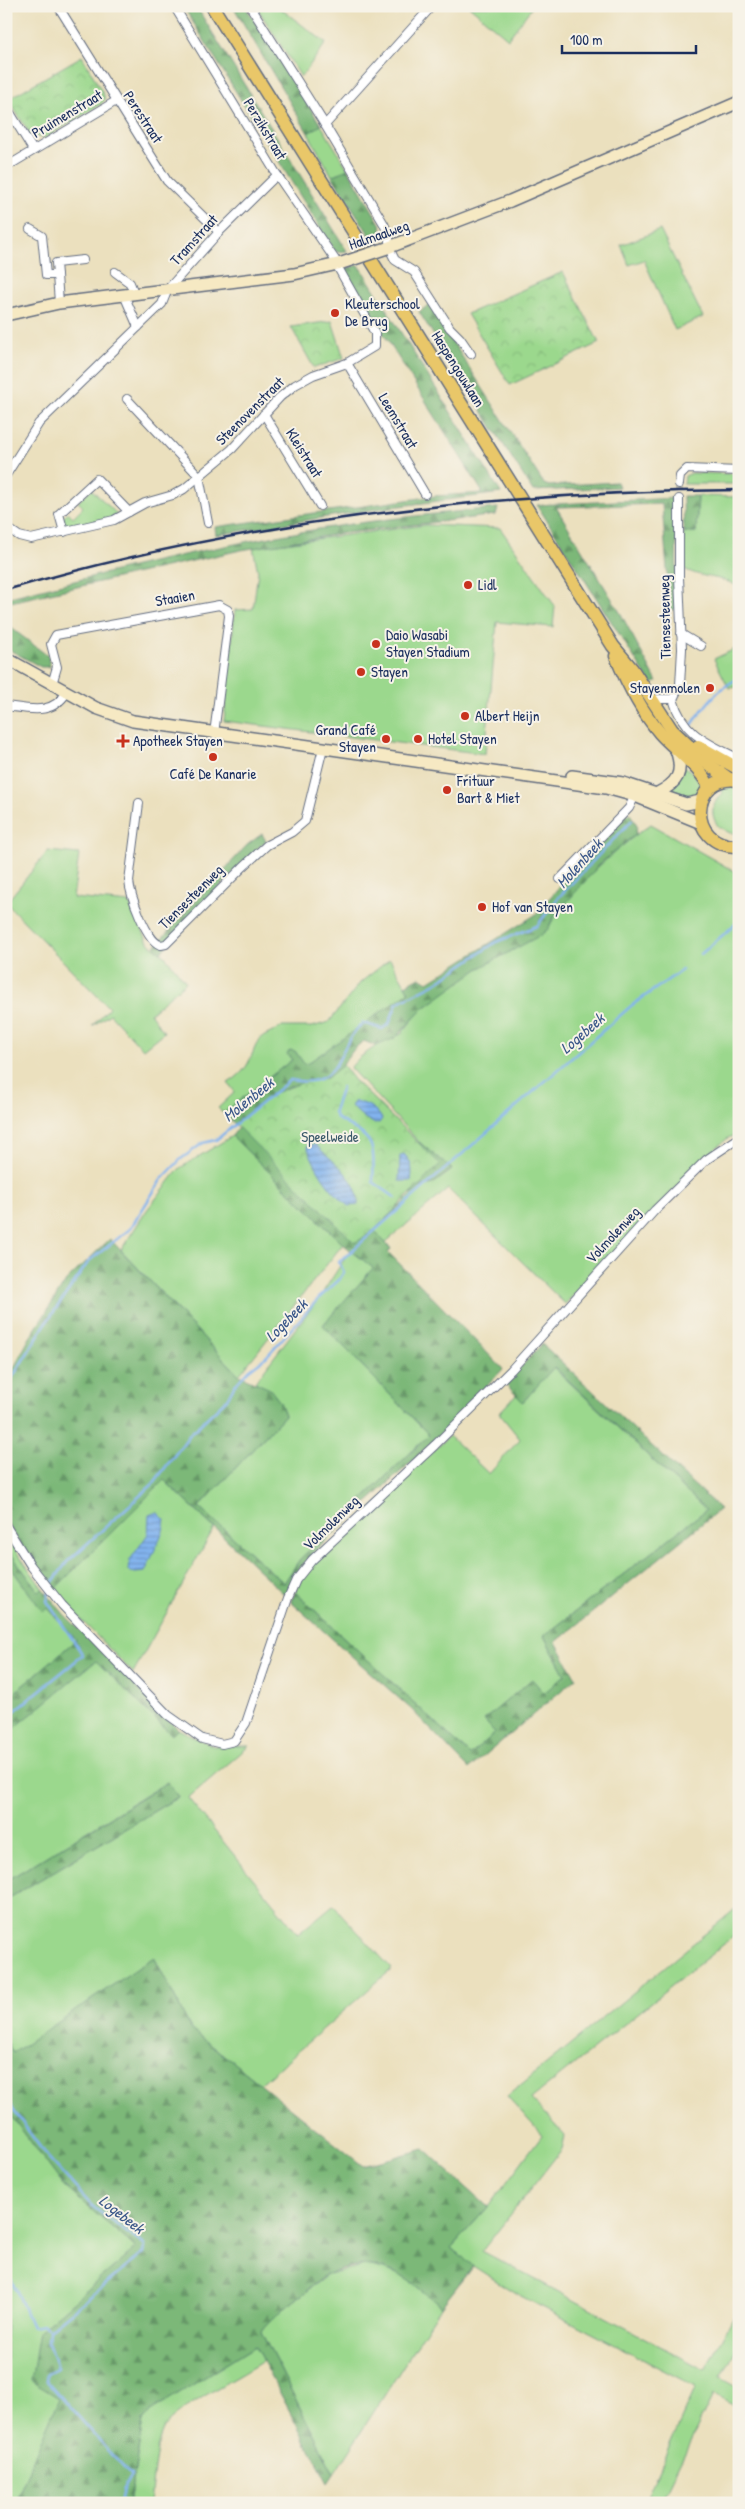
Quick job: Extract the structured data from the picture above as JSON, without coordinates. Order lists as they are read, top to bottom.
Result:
{
  "streets": {
    "main road": ["Halmaalweg", "Haspengouwlaan"],
    "street": [
      "Pruimenstraat",
      "Perestraat",
      "Perzikstraat",
      "Tramstraat",
      "Steenovenstraat",
      "Leemstraat",
      "Kleistraat",
      "Staaien",
      "Tiensesteenweg",
      "Volmolenweg"
    ]
  },
  "crossings": [
    ["Pruimenstraat", "Perestraat"],
    ["Perestraat", "Tramstraat"],
    ["Perzikstraat", "Halmaalweg"],
    ["Perzikstraat", "Tramstraat"],
    ["Perzikstraat", "Steenovenstraat"],
    ["Halmaalweg", "Tramstraat"],
    ["Halmaalweg", "Steenovenstraat"],
    ["Steenovenstraat", "Leemstraat"],
    ["Steenovenstraat", "Kleistraat"]
  ],
  "water": ["Molenbeek", "Logebeek"],
  "parks": ["Speelweide"],
  "places": {
    "other": [
      "Kleuterschool De Brug",
      "Lidl",
      "Daio Wasabi Stayen Stadium",
      "Stayen",
      "Stayenmolen",
      "Albert Heijn",
      "Grand Café Stayen",
      "Hotel Stayen",
      "Café De Kanarie",
      "Frituur Bart & Miet",
      "Hof van Stayen"
    ],
    "health": ["Apotheek Stayen"]
  },
  "scale_bar": "100 m"
}
